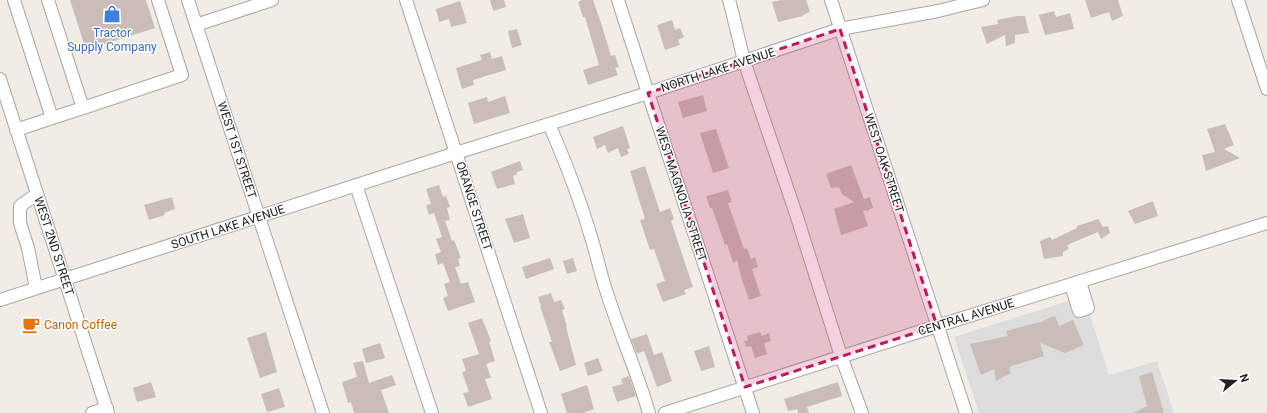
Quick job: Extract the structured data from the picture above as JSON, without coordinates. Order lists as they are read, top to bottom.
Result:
{
  "streets": {
    "street": [
      "NORTH LAKE AVENUE",
      "WEST 1ST STREET",
      "WEST OAK STREET",
      "WEST MAGNOLIA STREET",
      "ORANGE STREET",
      "SOUTH LAKE AVENUE",
      "WEST 2ND STREET",
      "CENTRAL AVENUE"
    ]
  },
  "crossings": [
    ["NORTH LAKE AVENUE", "WEST OAK STREET"],
    ["NORTH LAKE AVENUE", "WEST MAGNOLIA STREET"],
    ["NORTH LAKE AVENUE", "ORANGE STREET"],
    ["NORTH LAKE AVENUE", "SOUTH LAKE AVENUE"],
    ["WEST 1ST STREET", "SOUTH LAKE AVENUE"],
    ["WEST OAK STREET", "CENTRAL AVENUE"],
    ["WEST MAGNOLIA STREET", "CENTRAL AVENUE"],
    ["ORANGE STREET", "SOUTH LAKE AVENUE"],
    ["SOUTH LAKE AVENUE", "WEST 2ND STREET"]
  ],
  "places": {
    "shop": ["Tractor Supply Company"],
    "cafe": ["Canon Coffee"]
  },
  "north": "right"
}
